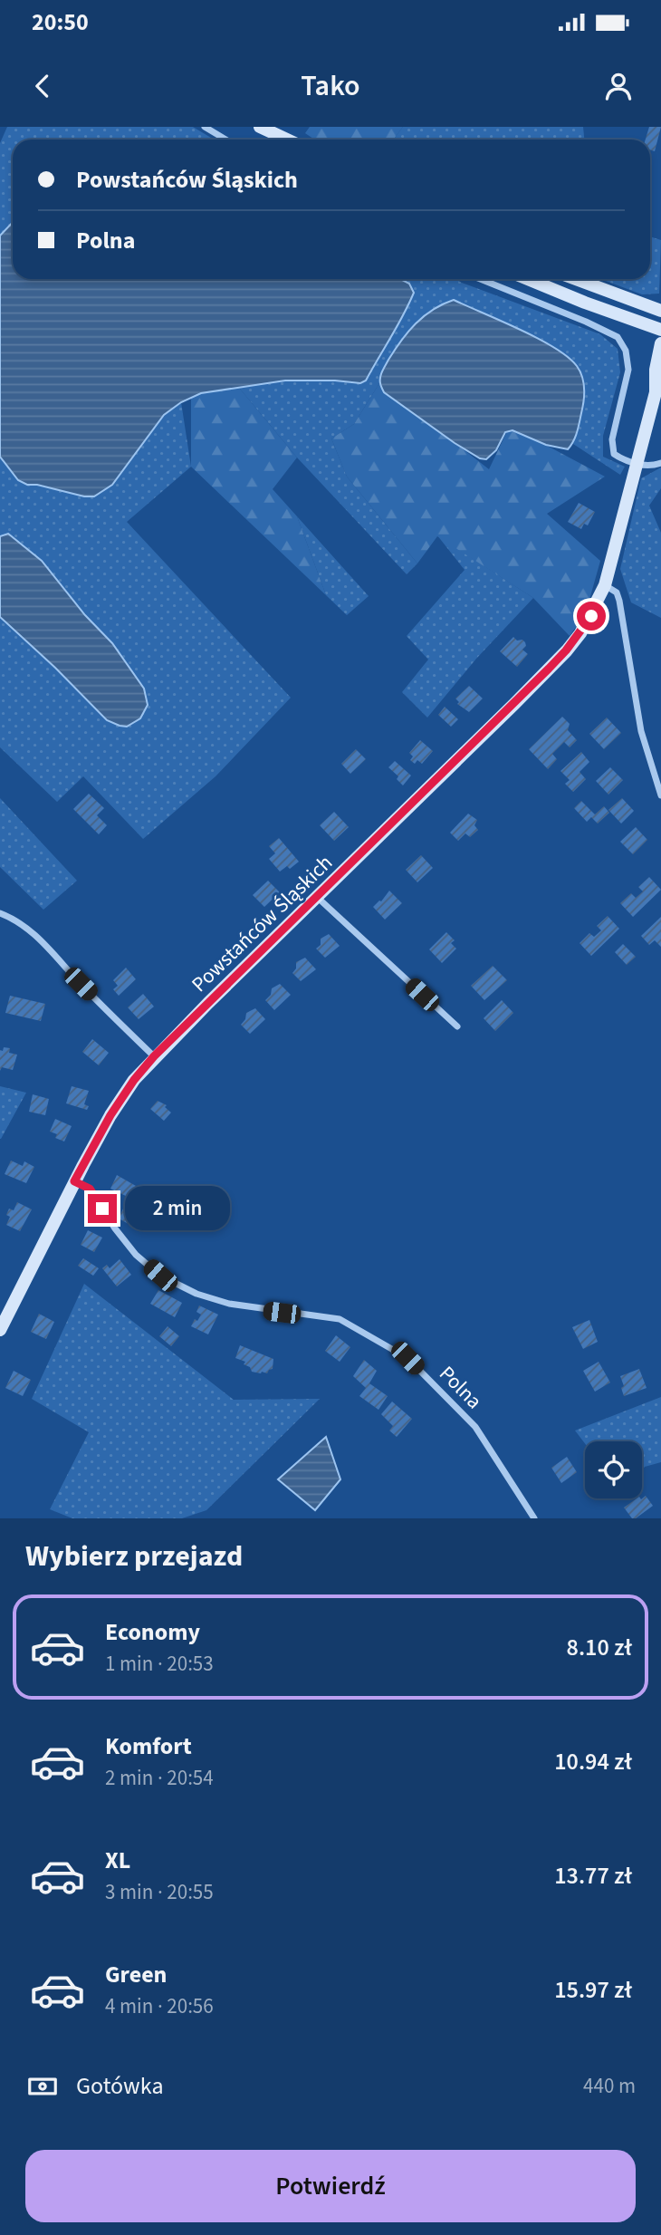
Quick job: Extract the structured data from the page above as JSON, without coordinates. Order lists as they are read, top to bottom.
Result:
{
  "streets": {
    "street": ["Powstańców Śląskich", "Polna"]
  },
  "crossings": [
    ["Powstańców Śląskich", "Polna"]
  ],
  "page": {
    "status": "20:50",
    "header": "Tako",
    "banner": ["Powstańców Śląskich", "Polna"],
    "bubble": "2 min",
    "heading": "Wybierz przejazd",
    "list": [
      {
        "name": "Economy",
        "note": "1 min · 20:53",
        "value": "8.10 zł"
      },
      {
        "name": "Komfort",
        "note": "2 min · 20:54",
        "value": "10.94 zł"
      },
      {
        "name": "XL",
        "note": "3 min · 20:55",
        "value": "13.77 zł"
      },
      {
        "name": "Green",
        "note": "4 min · 20:56",
        "value": "15.97 zł"
      }
    ],
    "pay": ["Gotówka", "440 m"],
    "buttons": "Potwierdź"
  }
}
